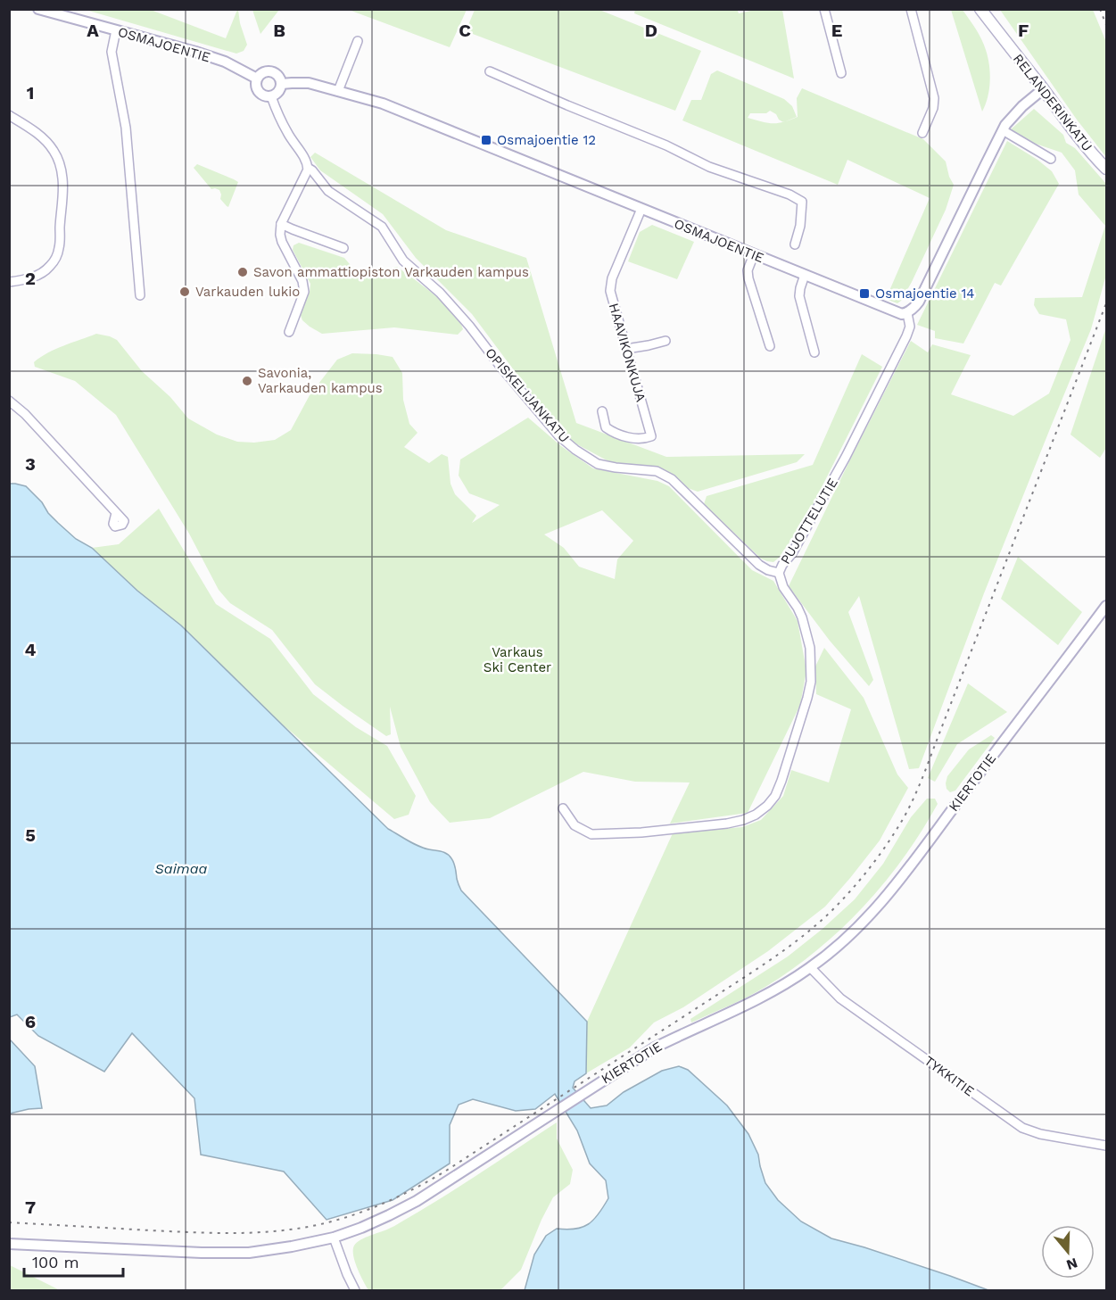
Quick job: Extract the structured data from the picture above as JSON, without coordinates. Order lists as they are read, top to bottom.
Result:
{
  "streets": {
    "main road": ["RELANDERINKATU"],
    "street": [
      "OSMAJOENTIE",
      "HAAVIKONKUJA",
      "OPISKELIJANKATU",
      "PUJOTTELUTIE",
      "KIERTOTIE",
      "TYKKITIE"
    ]
  },
  "crossings": [
    ["OSMAJOENTIE", "HAAVIKONKUJA"],
    ["OSMAJOENTIE", "OPISKELIJANKATU"],
    ["OSMAJOENTIE", "PUJOTTELUTIE"],
    ["OPISKELIJANKATU", "PUJOTTELUTIE"],
    ["KIERTOTIE", "TYKKITIE"]
  ],
  "water": ["Saimaa"],
  "parks": ["Varkaus Ski Center"],
  "places": {
    "transit": ["Osmajoentie 12", "Osmajoentie 14"],
    "other": ["Savon ammattiopiston Varkauden kampus", "Varkauden lukio", "Savonia, Varkauden kampus"]
  },
  "scale_bar": "100 m",
  "north": "bottom",
  "grid": {
    "columns": [
      "A",
      "B",
      "C",
      "D",
      "E",
      "F"
    ],
    "rows": [
      "1",
      "2",
      "3",
      "4",
      "5",
      "6",
      "7"
    ]
  }
}
